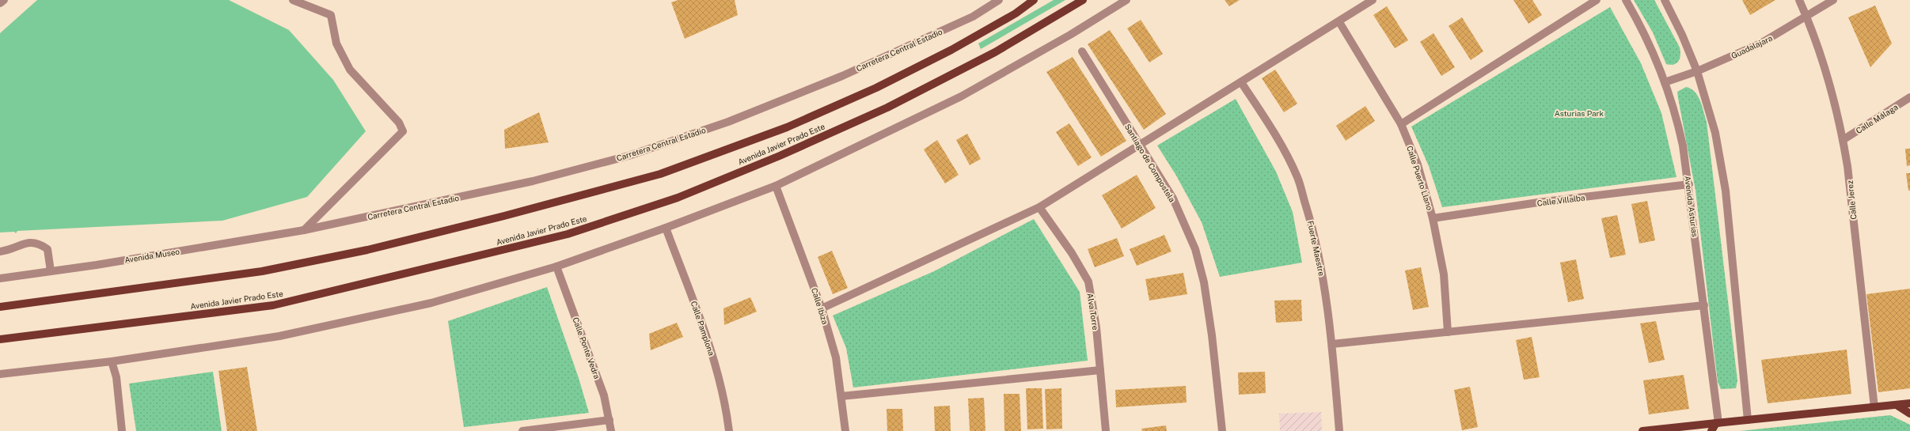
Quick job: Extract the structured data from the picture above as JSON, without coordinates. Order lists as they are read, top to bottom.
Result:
{
  "streets": {
    "main road": ["Avenida Javier Prado Este"],
    "street": [
      "Guadalajara",
      "Carretera Central Estadio",
      "Calle Málaga",
      "Santiago de Compostela",
      "Calle Puerto Llano",
      "Calle Villalba",
      "Calle Jerez",
      "Avenida Asturias",
      "Fuerte Maestre",
      "Avenida Museo",
      "Calle Ibiza",
      "Alva Torre",
      "Calle Pamplona",
      "Calle Ponte Vedra"
    ]
  },
  "crossings": [
    ["Guadalajara", "Calle Jerez"],
    ["Guadalajara", "Avenida Asturias"],
    ["Carretera Central Estadio", "Avenida Museo"],
    ["Calle Málaga", "Calle Jerez"],
    ["Calle Puerto Llano", "Calle Villalba"],
    ["Calle Villalba", "Avenida Asturias"]
  ],
  "parks": ["Asturias Park"]
}
